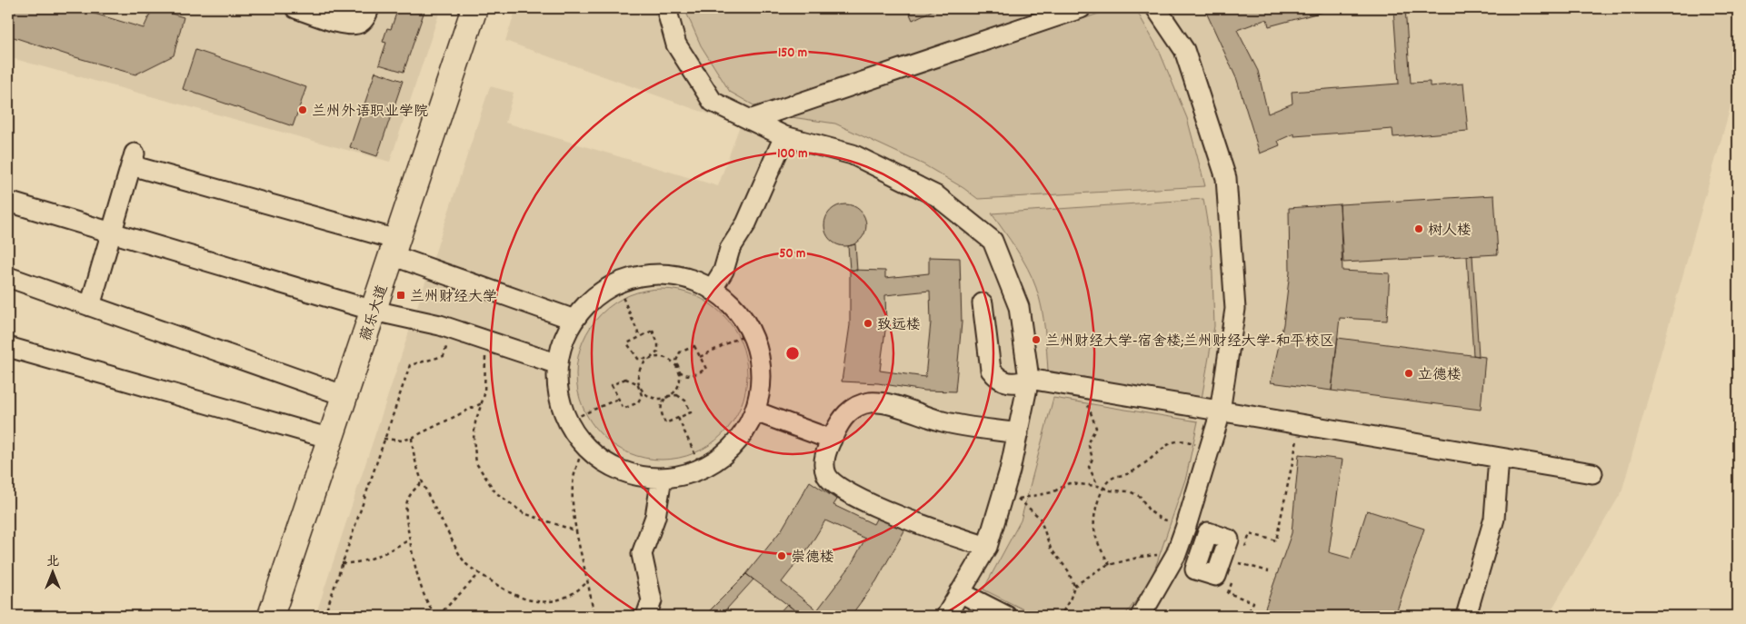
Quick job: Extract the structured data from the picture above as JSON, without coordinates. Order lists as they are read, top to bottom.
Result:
{
  "streets": {
    "main road": ["薇乐大道"]
  },
  "places": {
    "other": [
      "兰州外语职业学院",
      "树人楼",
      "致远楼",
      "兰州财经大学-宿舍楼;兰州财经大学-和平校区",
      "立德楼",
      "崇德楼"
    ],
    "transit": ["兰州财经大学"]
  },
  "north": "top",
  "rings": ["150 m", "100 m", "50 m"]
}
